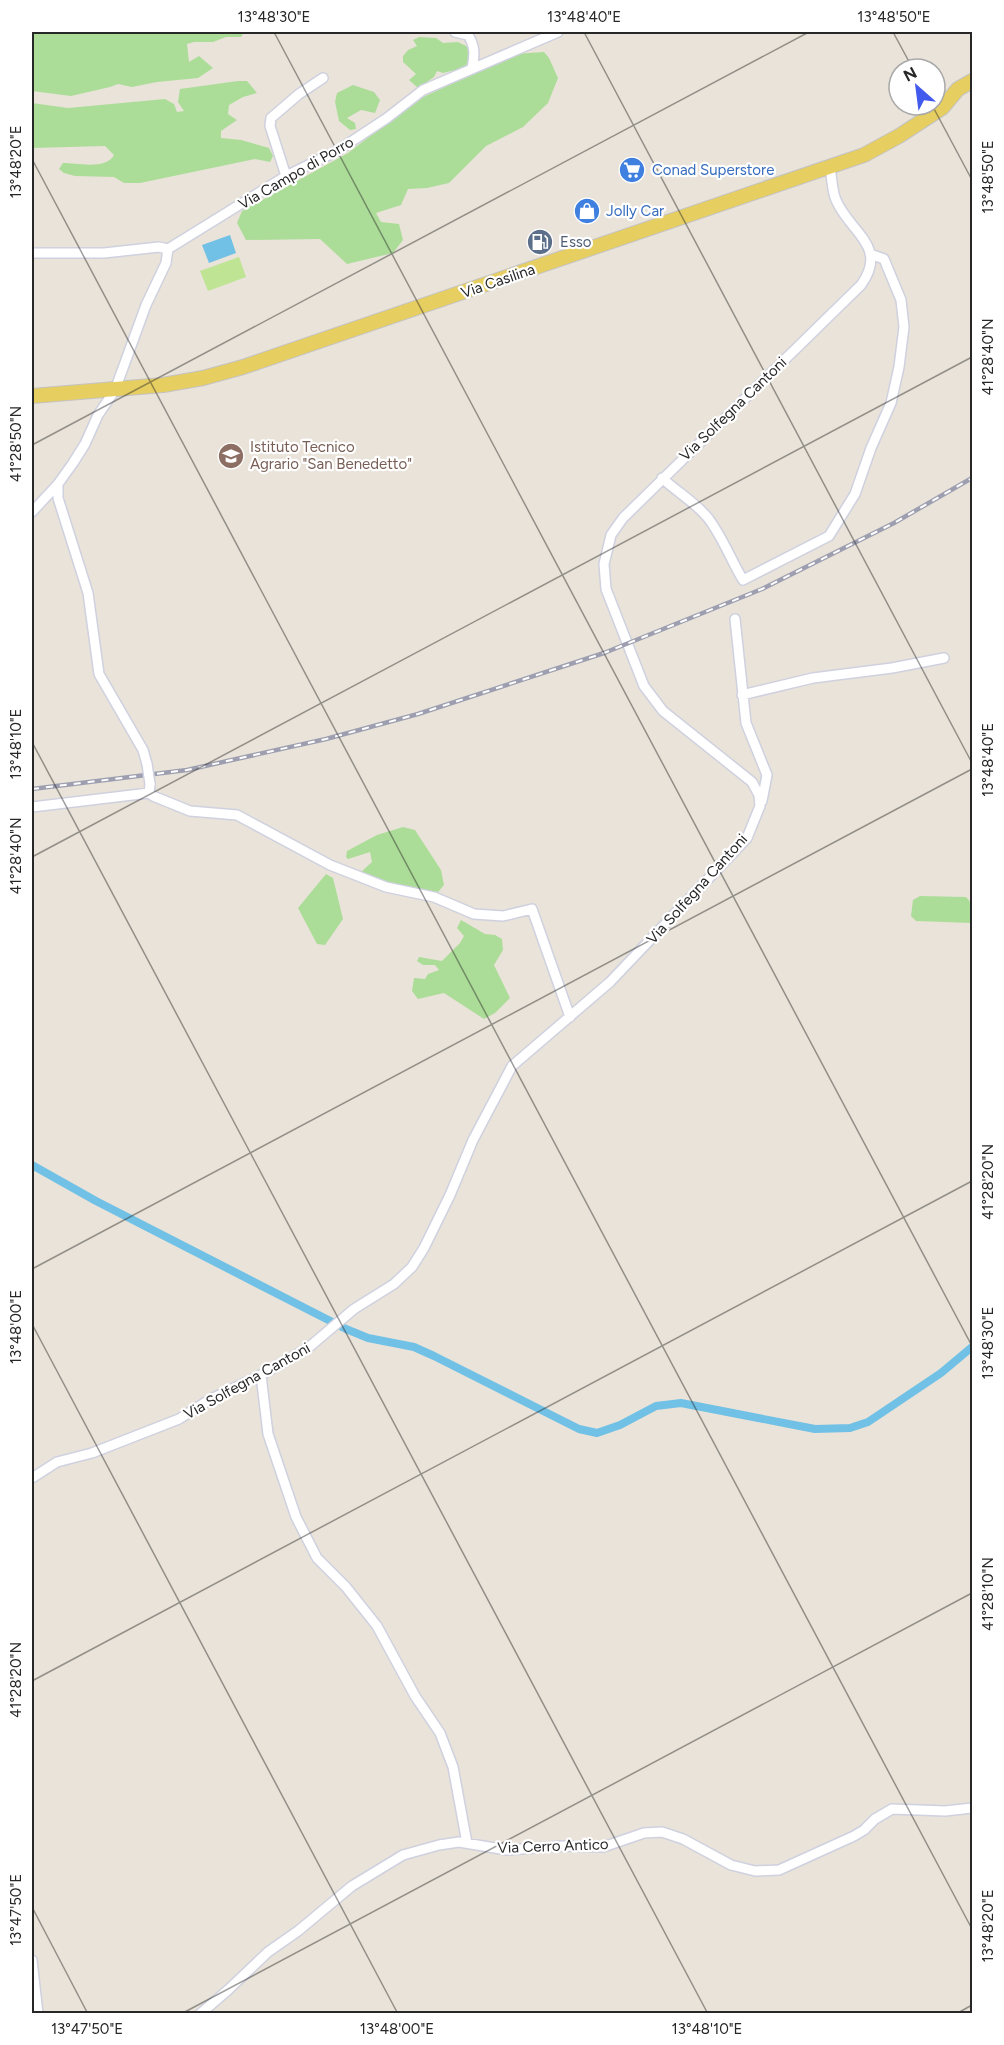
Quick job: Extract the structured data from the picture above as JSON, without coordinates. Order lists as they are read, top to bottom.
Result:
{
  "streets": {
    "main road": ["Via Casilina"],
    "street": ["Via Campo di Porro", "Via Solfegna Cantoni", "Via Cerro Antico"]
  },
  "places": {
    "supermarket": ["Conad Superstore"],
    "shop": ["Jolly Car"],
    "fuel station": ["Esso"],
    "school or university": ["Istituto Tecnico Agrario \"San Benedetto\""]
  },
  "north": "top left",
  "coordinates": [
    "13°48'30\"E",
    "13°48'40\"E",
    "13°48'50\"E",
    "13°48'20\"E",
    "41°28'40\"N",
    "41°28'50\"N",
    "13°48'10\"E",
    "41°28'20\"N",
    "13°48'00\"E",
    "41°28'10\"N",
    "13°47'50\"E"
  ]
}
